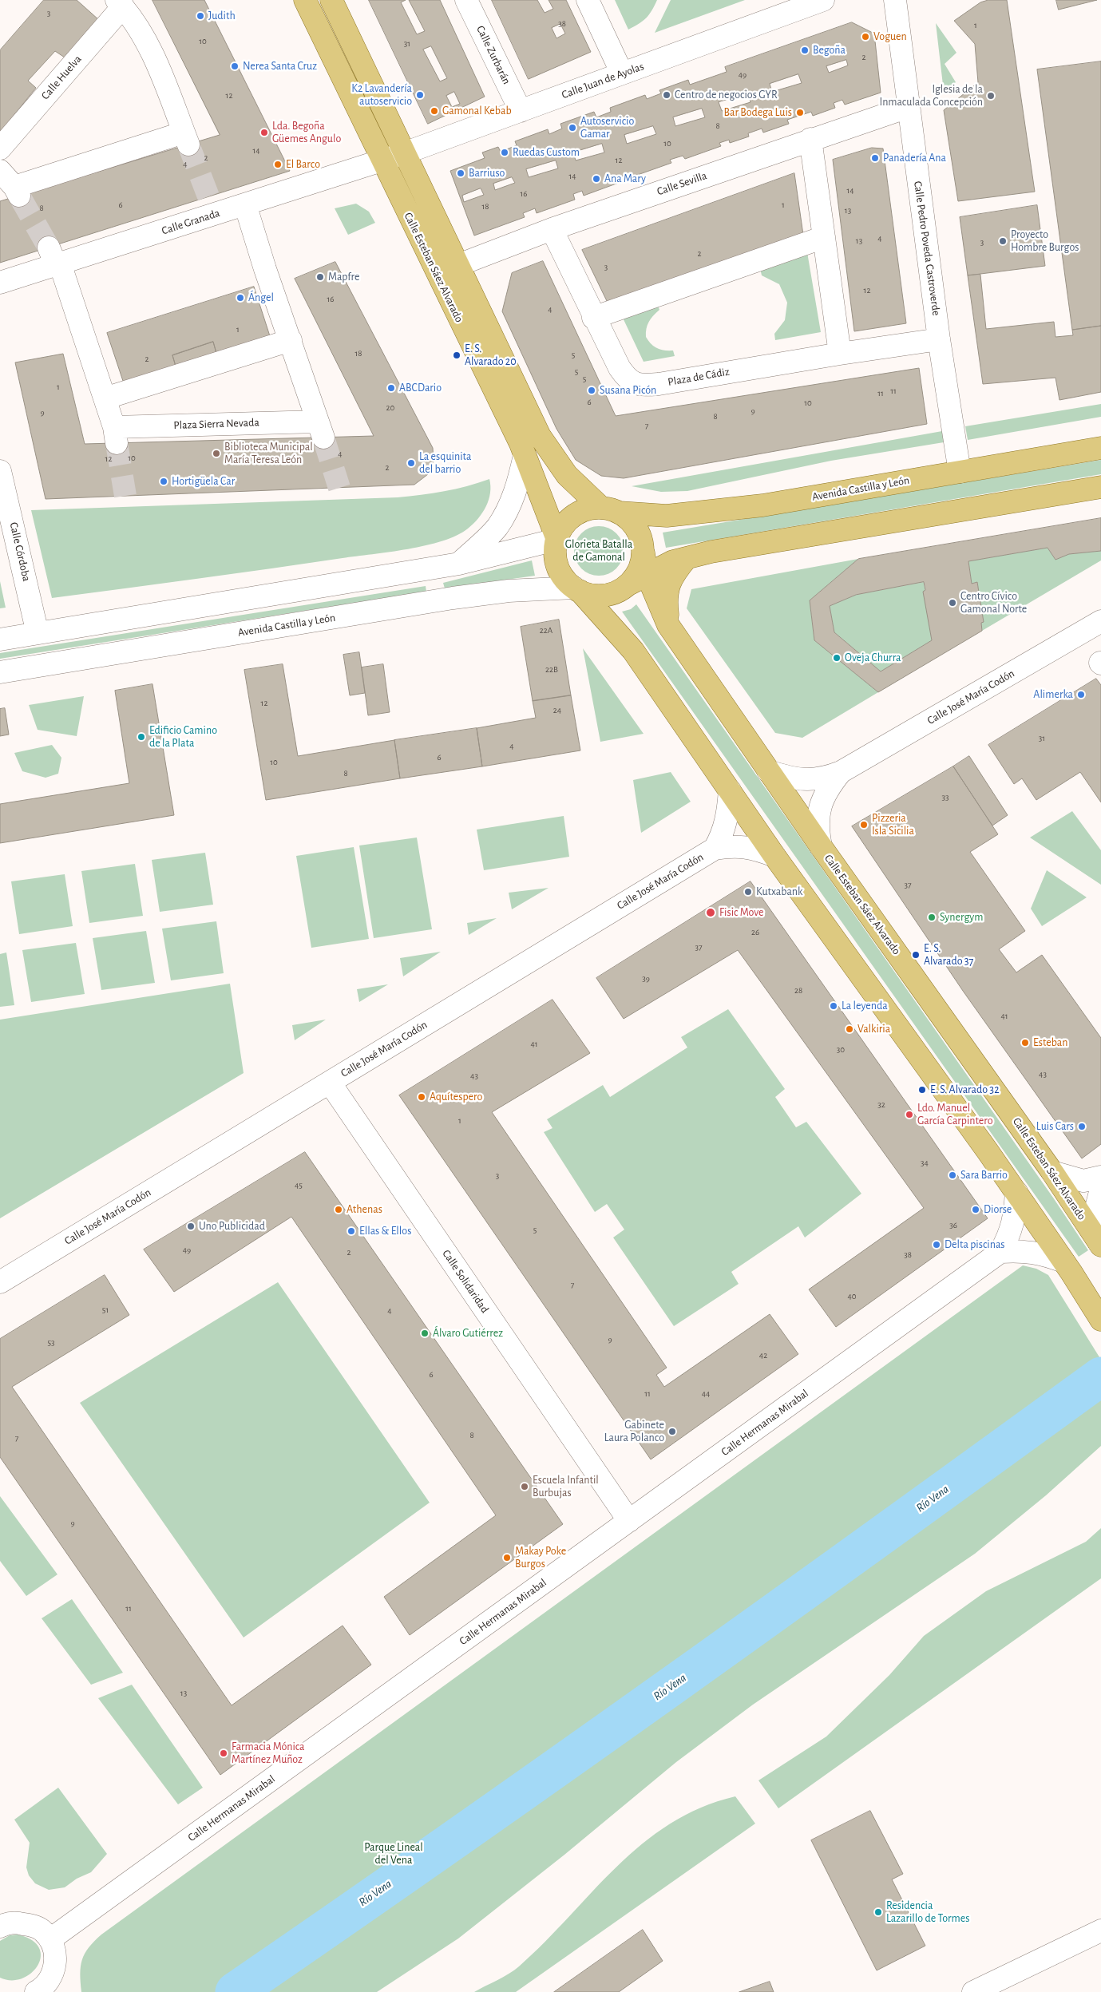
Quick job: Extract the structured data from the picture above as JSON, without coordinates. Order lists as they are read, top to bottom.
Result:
{
  "streets": {
    "main road": ["Calle Esteban Sáez Alvarado", "Avenida Castilla y León"],
    "street": [
      "Calle Zurbarán",
      "Calle Huelva",
      "Calle Juan de Ayolas",
      "Calle Sevilla",
      "Calle Granada",
      "Calle Pedro Poveda Castroverde",
      "Plaza de Cádiz",
      "Plaza Sierra Nevada",
      "Calle Córdoba",
      "Calle José María Codón",
      "Calle Solidaridad",
      "Calle Hermanas Mirabal"
    ]
  },
  "crossings": [
    ["Calle Zurbarán", "Calle Juan de Ayolas"],
    ["Calle Juan de Ayolas", "Calle Granada"],
    ["Calle Juan de Ayolas", "Calle Esteban Sáez Alvarado"],
    ["Calle Sevilla", "Calle Pedro Poveda Castroverde"],
    ["Calle Sevilla", "Calle Esteban Sáez Alvarado"],
    ["Calle Sevilla", "Plaza de Cádiz"],
    ["Calle Granada", "Calle Esteban Sáez Alvarado"],
    ["Calle Granada", "Plaza Sierra Nevada"],
    ["Calle Pedro Poveda Castroverde", "Plaza de Cádiz"],
    ["Calle Pedro Poveda Castroverde", "Avenida Castilla y León"],
    ["Calle Esteban Sáez Alvarado", "Avenida Castilla y León"],
    ["Calle Esteban Sáez Alvarado", "Calle José María Codón"],
    ["Calle José María Codón", "Calle Solidaridad"],
    ["Calle Solidaridad", "Calle Hermanas Mirabal"]
  ],
  "water": ["Río Vena"],
  "parks": ["Glorieta Batalla de Gamonal", "Parque Lineal del Vena"],
  "places": [
    "Judith",
    "Voguen",
    "Begoña",
    "Nerea Santa Cruz",
    "K2 Lavandería autoservicio",
    "Centro de negocios GYR",
    "Iglesia de la Inmaculada Concepción",
    "Gamonal Kebab",
    "Bar Bodega Luis",
    "Autoservicio Gamar",
    "Lda. Begoña Güemes Angulo",
    "Ruedas Custom",
    "Panadería Ana",
    "El Barco",
    "Barriuso",
    "Ana Mary",
    "Proyecto Hombre Burgos",
    "Mapfre",
    "Ángel",
    "E. S. Alvarado 20",
    "ABCDario",
    "Susana Picón",
    "Biblioteca Municipal María Teresa León",
    "La esquinita del barrio",
    "Hortigüela Car",
    "Centro Cívico Gamonal Norte",
    "Oveja Churra",
    "Alimerka",
    "Edificio Camino de la Plata",
    "Pizzeria Isla Sicilia",
    "Kutxabank",
    "Fisic Move",
    "Synergym",
    "E. S. Alvarado 37",
    "La leyenda",
    "Valkiria",
    "Esteban",
    "E. S. Alvarado 32",
    "Aquítespero",
    "Ldo. Manuel García Carpintero",
    "Luis Cars",
    "Sara Barrio",
    "Athenas",
    "Diorse",
    "Uno Publicidad",
    "Ellas & Ellos",
    "Delta piscinas",
    "Álvaro Gutiérrez",
    "Gabinete Laura Polanco",
    "Escuela Infantil Burbujas",
    "Makay Poke Burgos",
    "Farmacia Mónica Martínez Muñoz",
    "Residencia Lazarillo de Tormes"
  ],
  "house_numbers": [
    "3",
    "38",
    "1",
    "10",
    "31",
    "2",
    "49",
    "12",
    "8",
    "10",
    "14",
    "2",
    "12",
    "4",
    "14",
    "14",
    "16",
    "6",
    "1",
    "18",
    "8",
    "13",
    "4",
    "13",
    "3",
    "2",
    "3",
    "12",
    "16",
    "4",
    "1",
    "18",
    "5",
    "2",
    "5",
    "5",
    "1",
    "11",
    "11",
    "6",
    "10",
    "20",
    "9",
    "9",
    "8",
    "7",
    "4",
    "10",
    "12",
    "2",
    "22A",
    "22B",
    "12",
    "24",
    "31",
    "4",
    "6",
    "10",
    "8",
    "33",
    "37",
    "26",
    "37",
    "39",
    "28",
    "41",
    "41",
    "30",
    "43",
    "43",
    "32",
    "1",
    "34",
    "3",
    "45",
    "36",
    "5",
    "49",
    "2",
    "38",
    "7",
    "40",
    "51",
    "4",
    "9",
    "53",
    "42",
    "6",
    "11",
    "44",
    "8",
    "7",
    "9",
    "11",
    "13"
  ]
}
